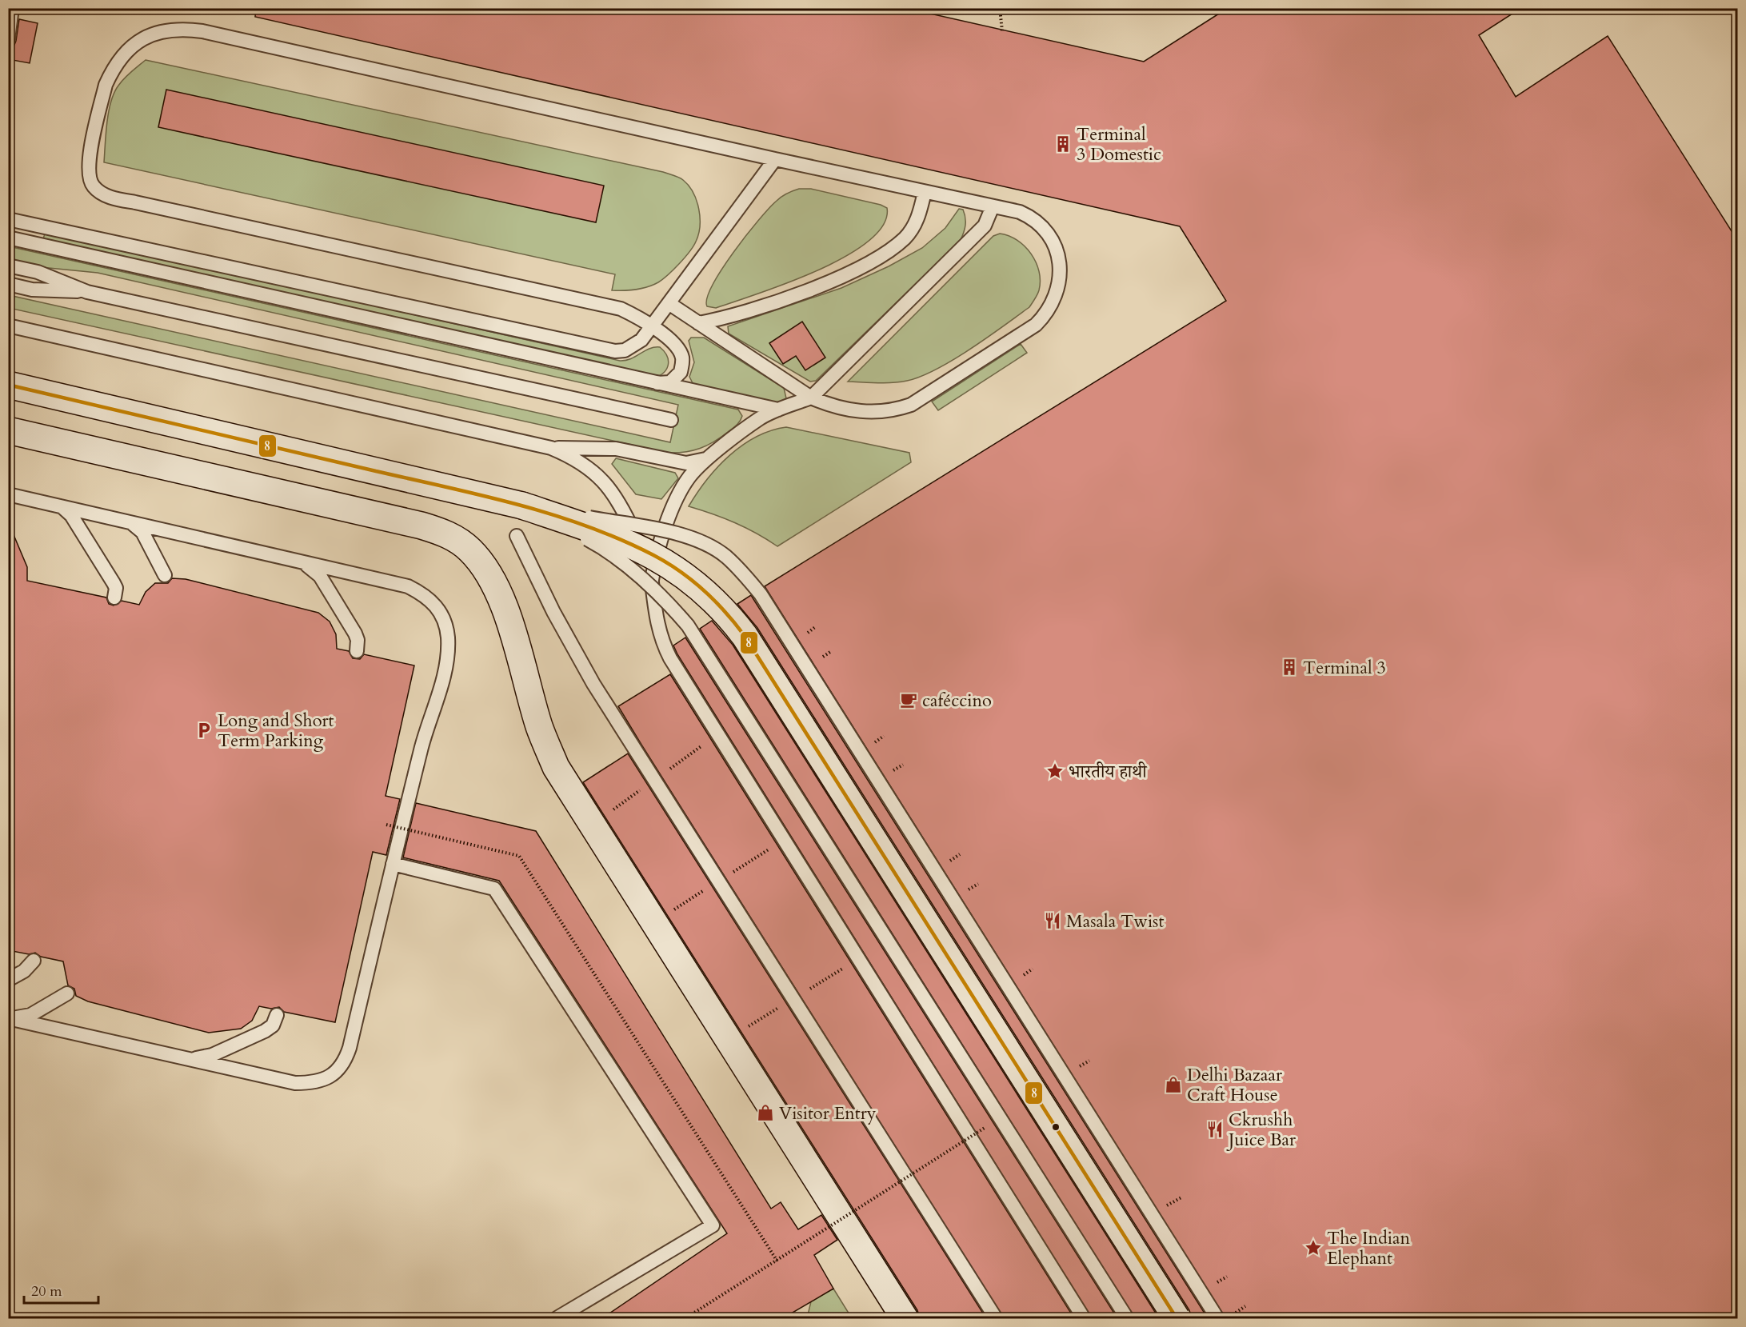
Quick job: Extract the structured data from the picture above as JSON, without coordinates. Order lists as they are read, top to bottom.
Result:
{
  "places": {
    "building": ["Terminal 3 Domestic", "Terminal 3"],
    "cafe": ["caféccino"],
    "parking": ["Long and Short Term Parking"],
    "place": ["भारतीय हाथी", "The Indian Elephant"],
    "restaurant": ["Masala Twist", "Ckrushh Juice Bar"],
    "shop": ["Delhi Bazaar Craft House", "Visitor Entry"]
  },
  "lines": ["transit line 8"],
  "scale_bar": "20 m"
}
